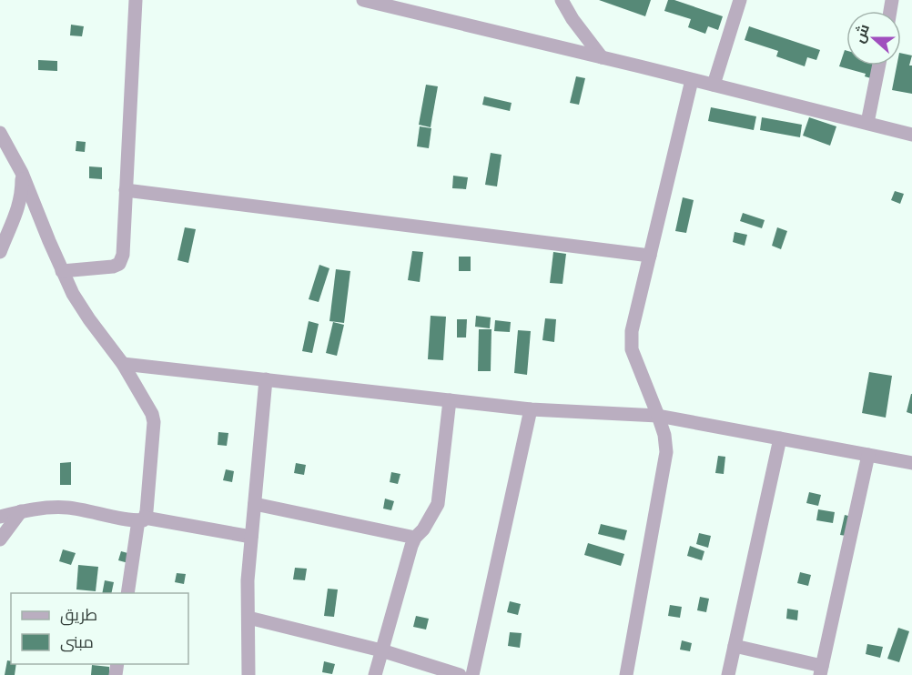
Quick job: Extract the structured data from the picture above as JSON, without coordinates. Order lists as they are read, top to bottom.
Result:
{
  "legend": ["طريق", "مبنى"],
  "north": "left"
}
